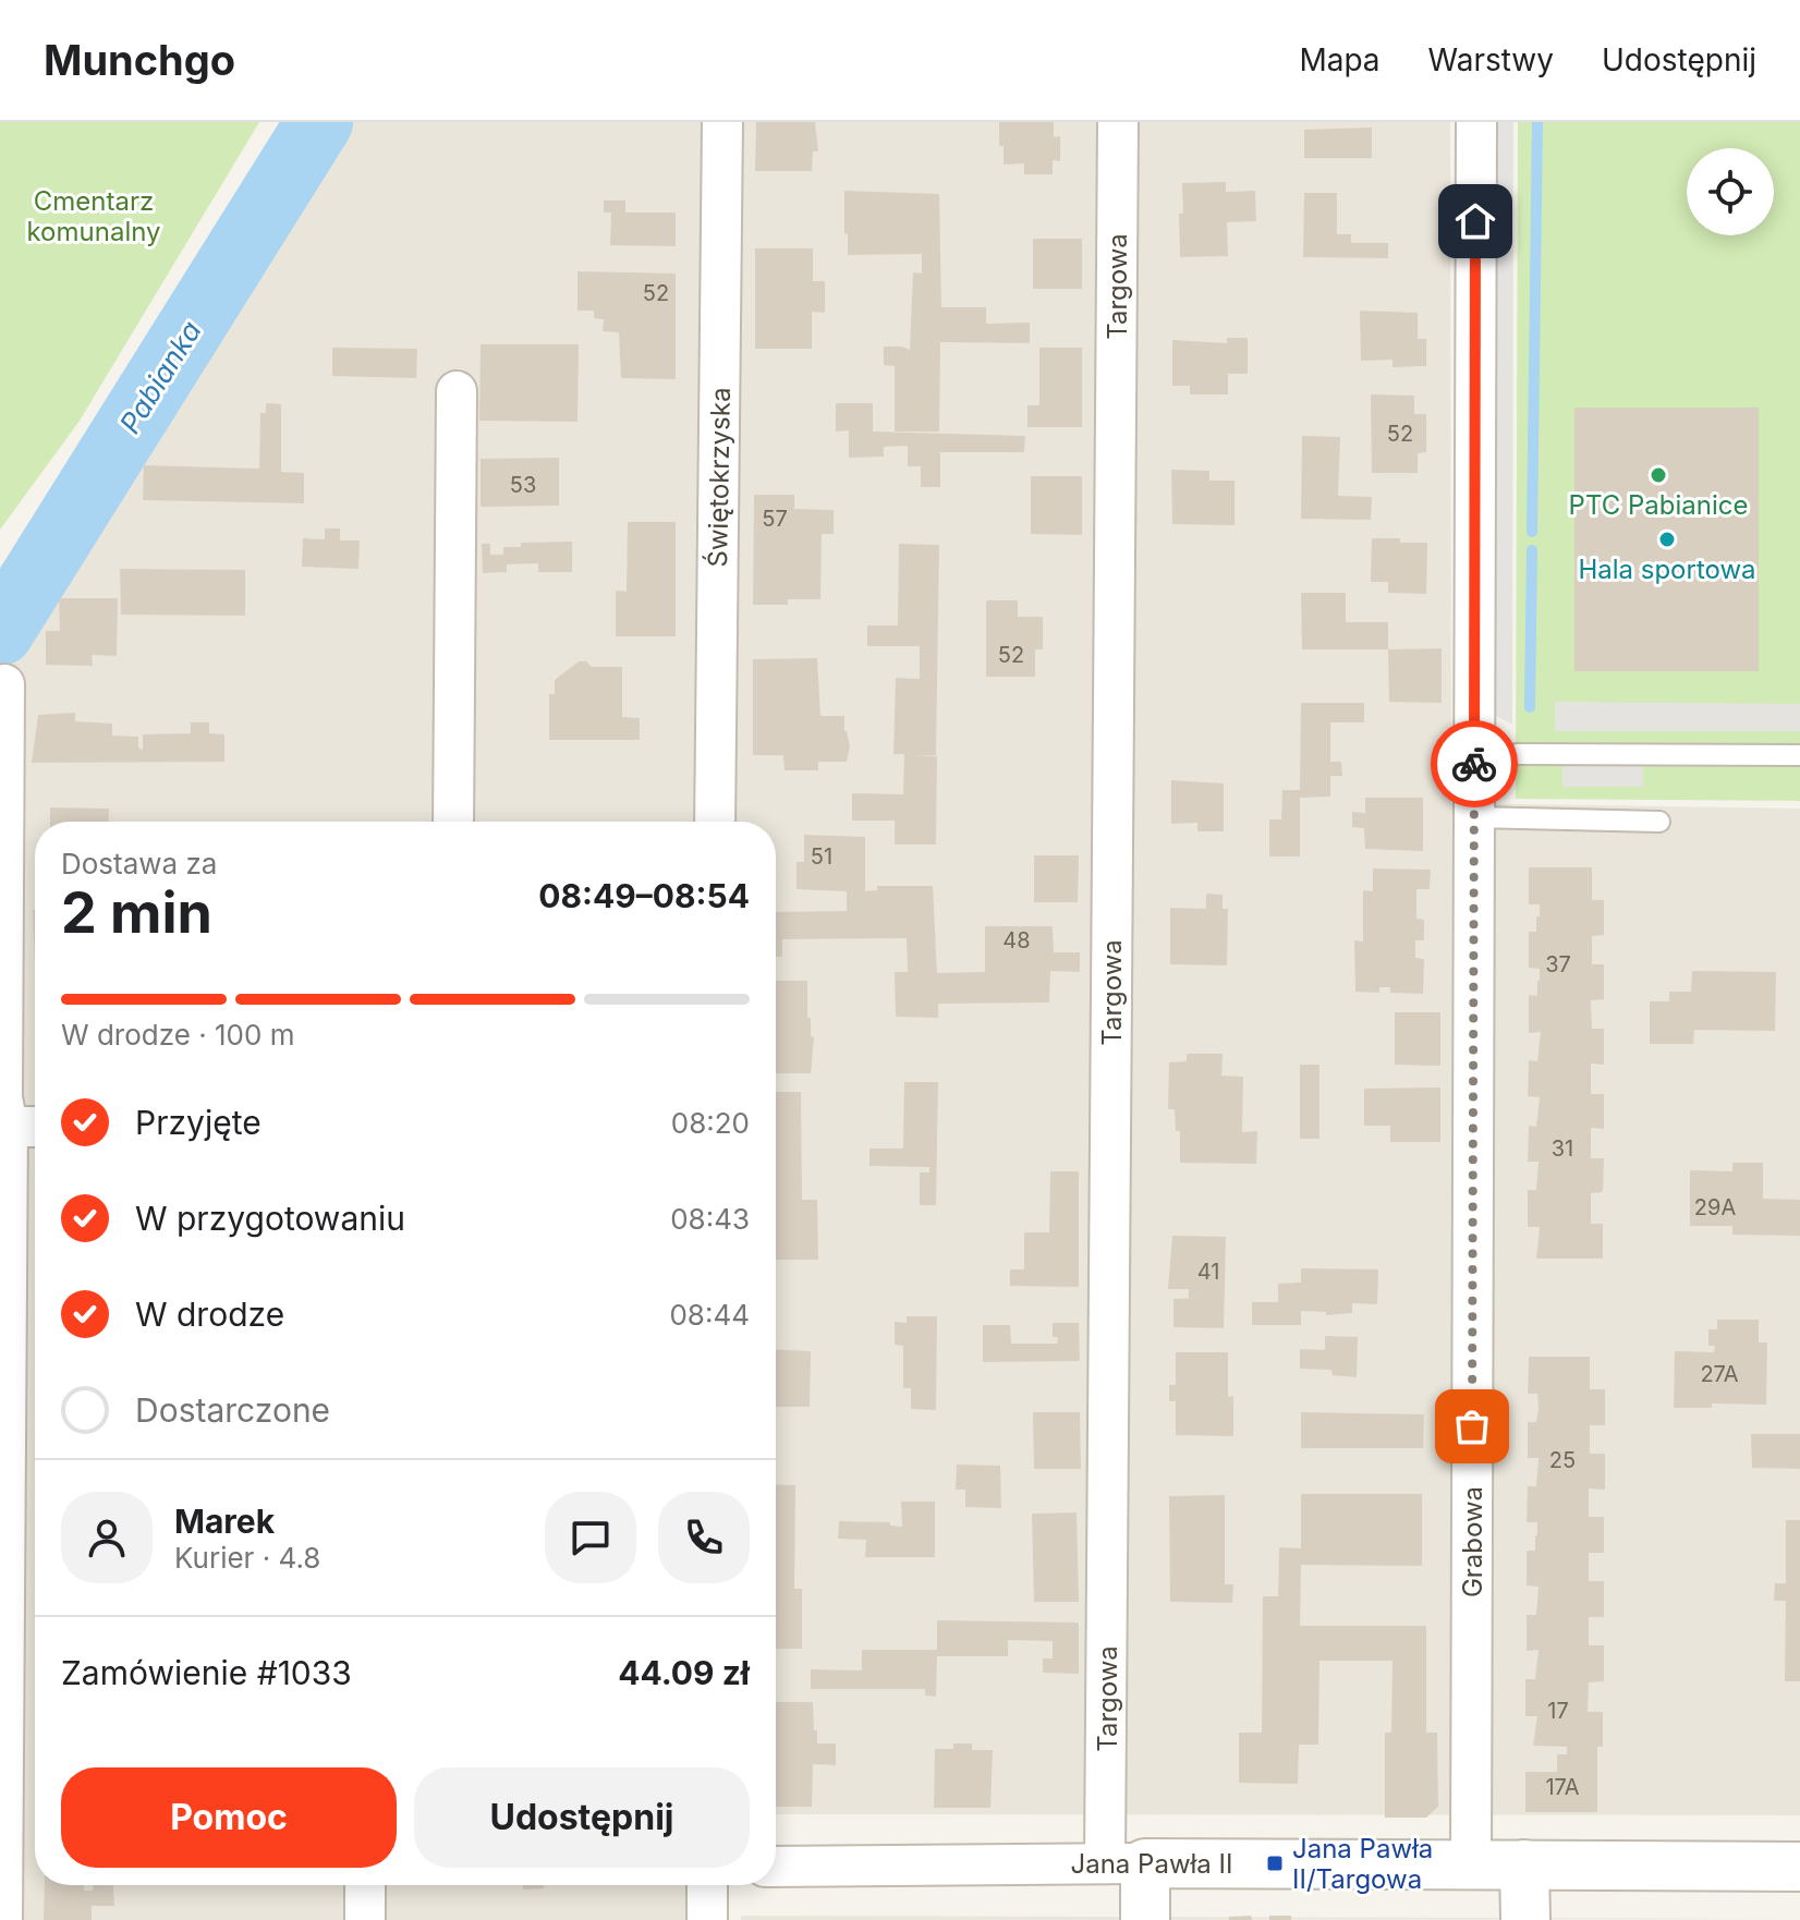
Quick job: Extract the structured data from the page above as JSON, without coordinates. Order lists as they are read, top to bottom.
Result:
{
  "streets": {
    "street": [
      "Targowa",
      "Świętokrzyska",
      "Grabowa",
      "Jana Pawła II"
    ]
  },
  "crossings": [
    ["Targowa", "Jana Pawła II"],
    ["Grabowa", "Jana Pawła II"]
  ],
  "water": ["Pabianka"],
  "parks": ["Cmentarz komunalny"],
  "places": {
    "other": ["PTC Pabianice", "Hala sportowa"],
    "transit": ["Jana Pawła II/Targowa"]
  },
  "house_numbers": [
    "52",
    "52",
    "53",
    "57",
    "52",
    "51",
    "48",
    "37",
    "31",
    "29A",
    "41",
    "27A",
    "25",
    "17",
    "17A"
  ],
  "page": {
    "header": "Munchgo",
    "nav": ["Mapa", "Warstwy", "Udostępnij"],
    "heading": ["2 min", "Dostawa za", "08:49–08:54"],
    "panel": [
      "Marek",
      "Kurier · 4.8",
      "Zamówienie #1033",
      "44.09 zł"
    ],
    "bar": "W drodze · 100 m",
    "list": [
      ["Przyjęte", "08:20"],
      ["W przygotowaniu", "08:43"],
      ["W drodze", "08:44"],
      "Dostarczone"
    ],
    "buttons": ["Pomoc", "Udostępnij"]
  }
}
